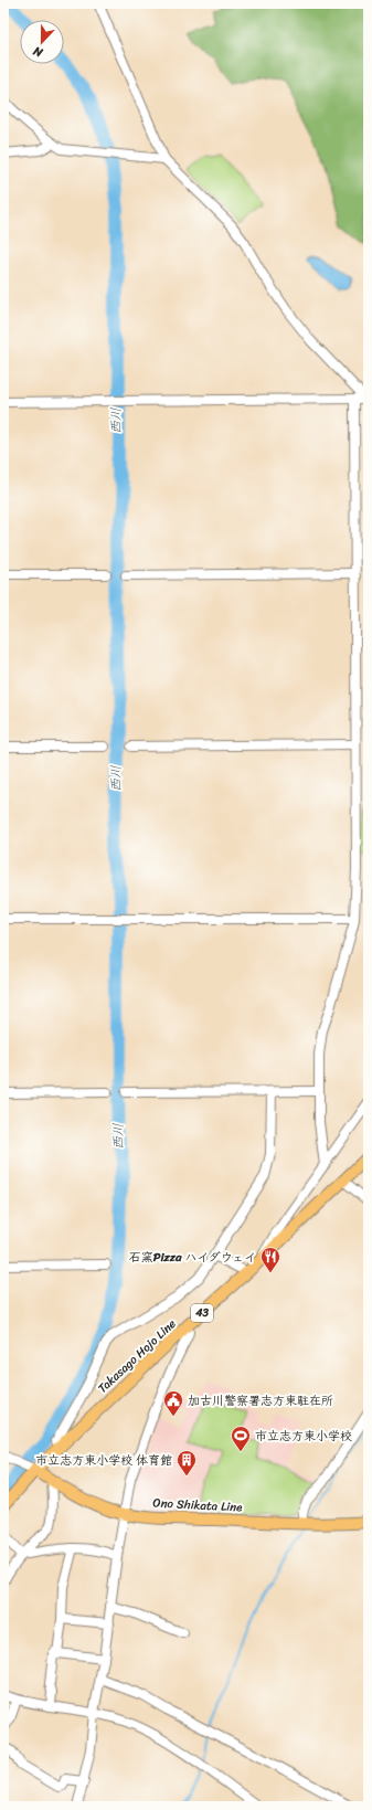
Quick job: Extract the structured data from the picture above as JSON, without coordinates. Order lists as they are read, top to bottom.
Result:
{
  "streets": {
    "main road": ["43", "Takasago Hojo Line", "Ono Shikata Line"]
  },
  "crossings": [
    ["Takasago Hojo Line", "Ono Shikata Line"]
  ],
  "water": ["西川"],
  "places": {
    "restaurant": ["石窯Pizza ハイダウェイ"],
    "public building": ["加古川警察署志方東駐在所"],
    "sports": ["市立志方東小学校"],
    "building": ["市立志方東小学校 体育館"]
  },
  "north": "bottom"
}
